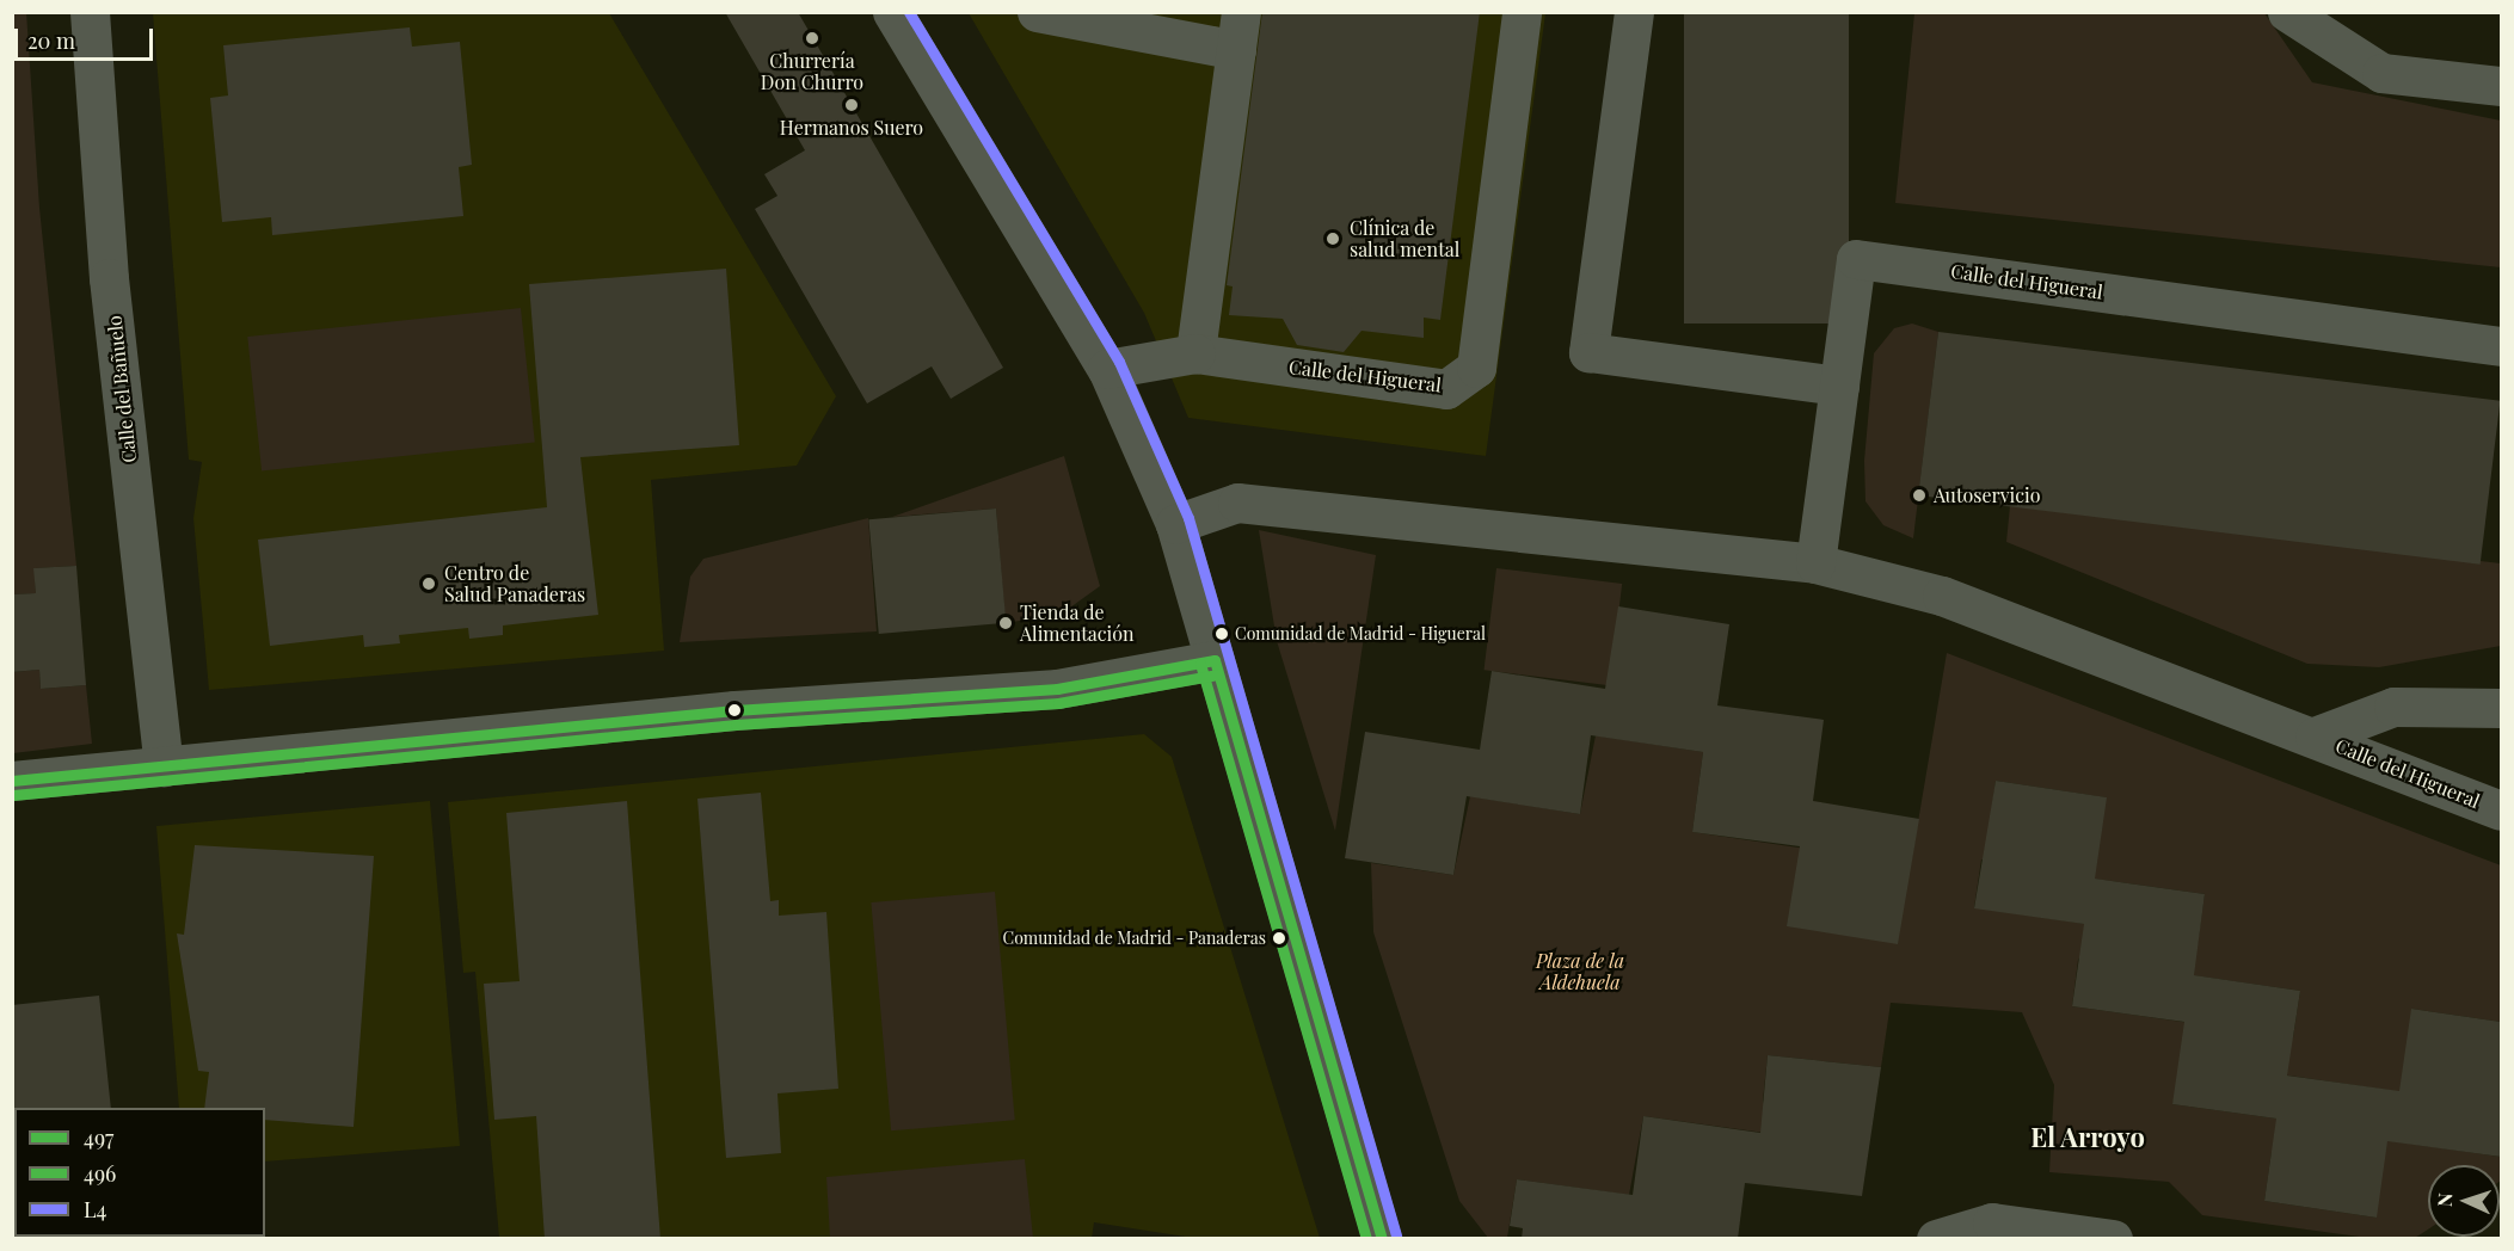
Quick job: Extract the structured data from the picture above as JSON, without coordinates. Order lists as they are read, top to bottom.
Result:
{
  "streets": {
    "street": ["Calle del Higueral", "Calle del Bañuelo"]
  },
  "districts": ["El Arroyo"],
  "parks": ["Plaza de la Aldehuela"],
  "places": [
    "Churrería Don Churro",
    "Hermanos Suero",
    "Clínica de salud mental",
    "Autoservicio",
    "Centro de Salud Panaderas",
    "Tienda de Alimentación",
    "Comunidad de Madrid - Higueral",
    "Comunidad de Madrid - Panaderas"
  ],
  "lines": ["transit line L4", "transit line 497", "transit line 496"],
  "legend": ["497", "496", "L4"],
  "scale_bar": "20 m",
  "north": "left"
}
